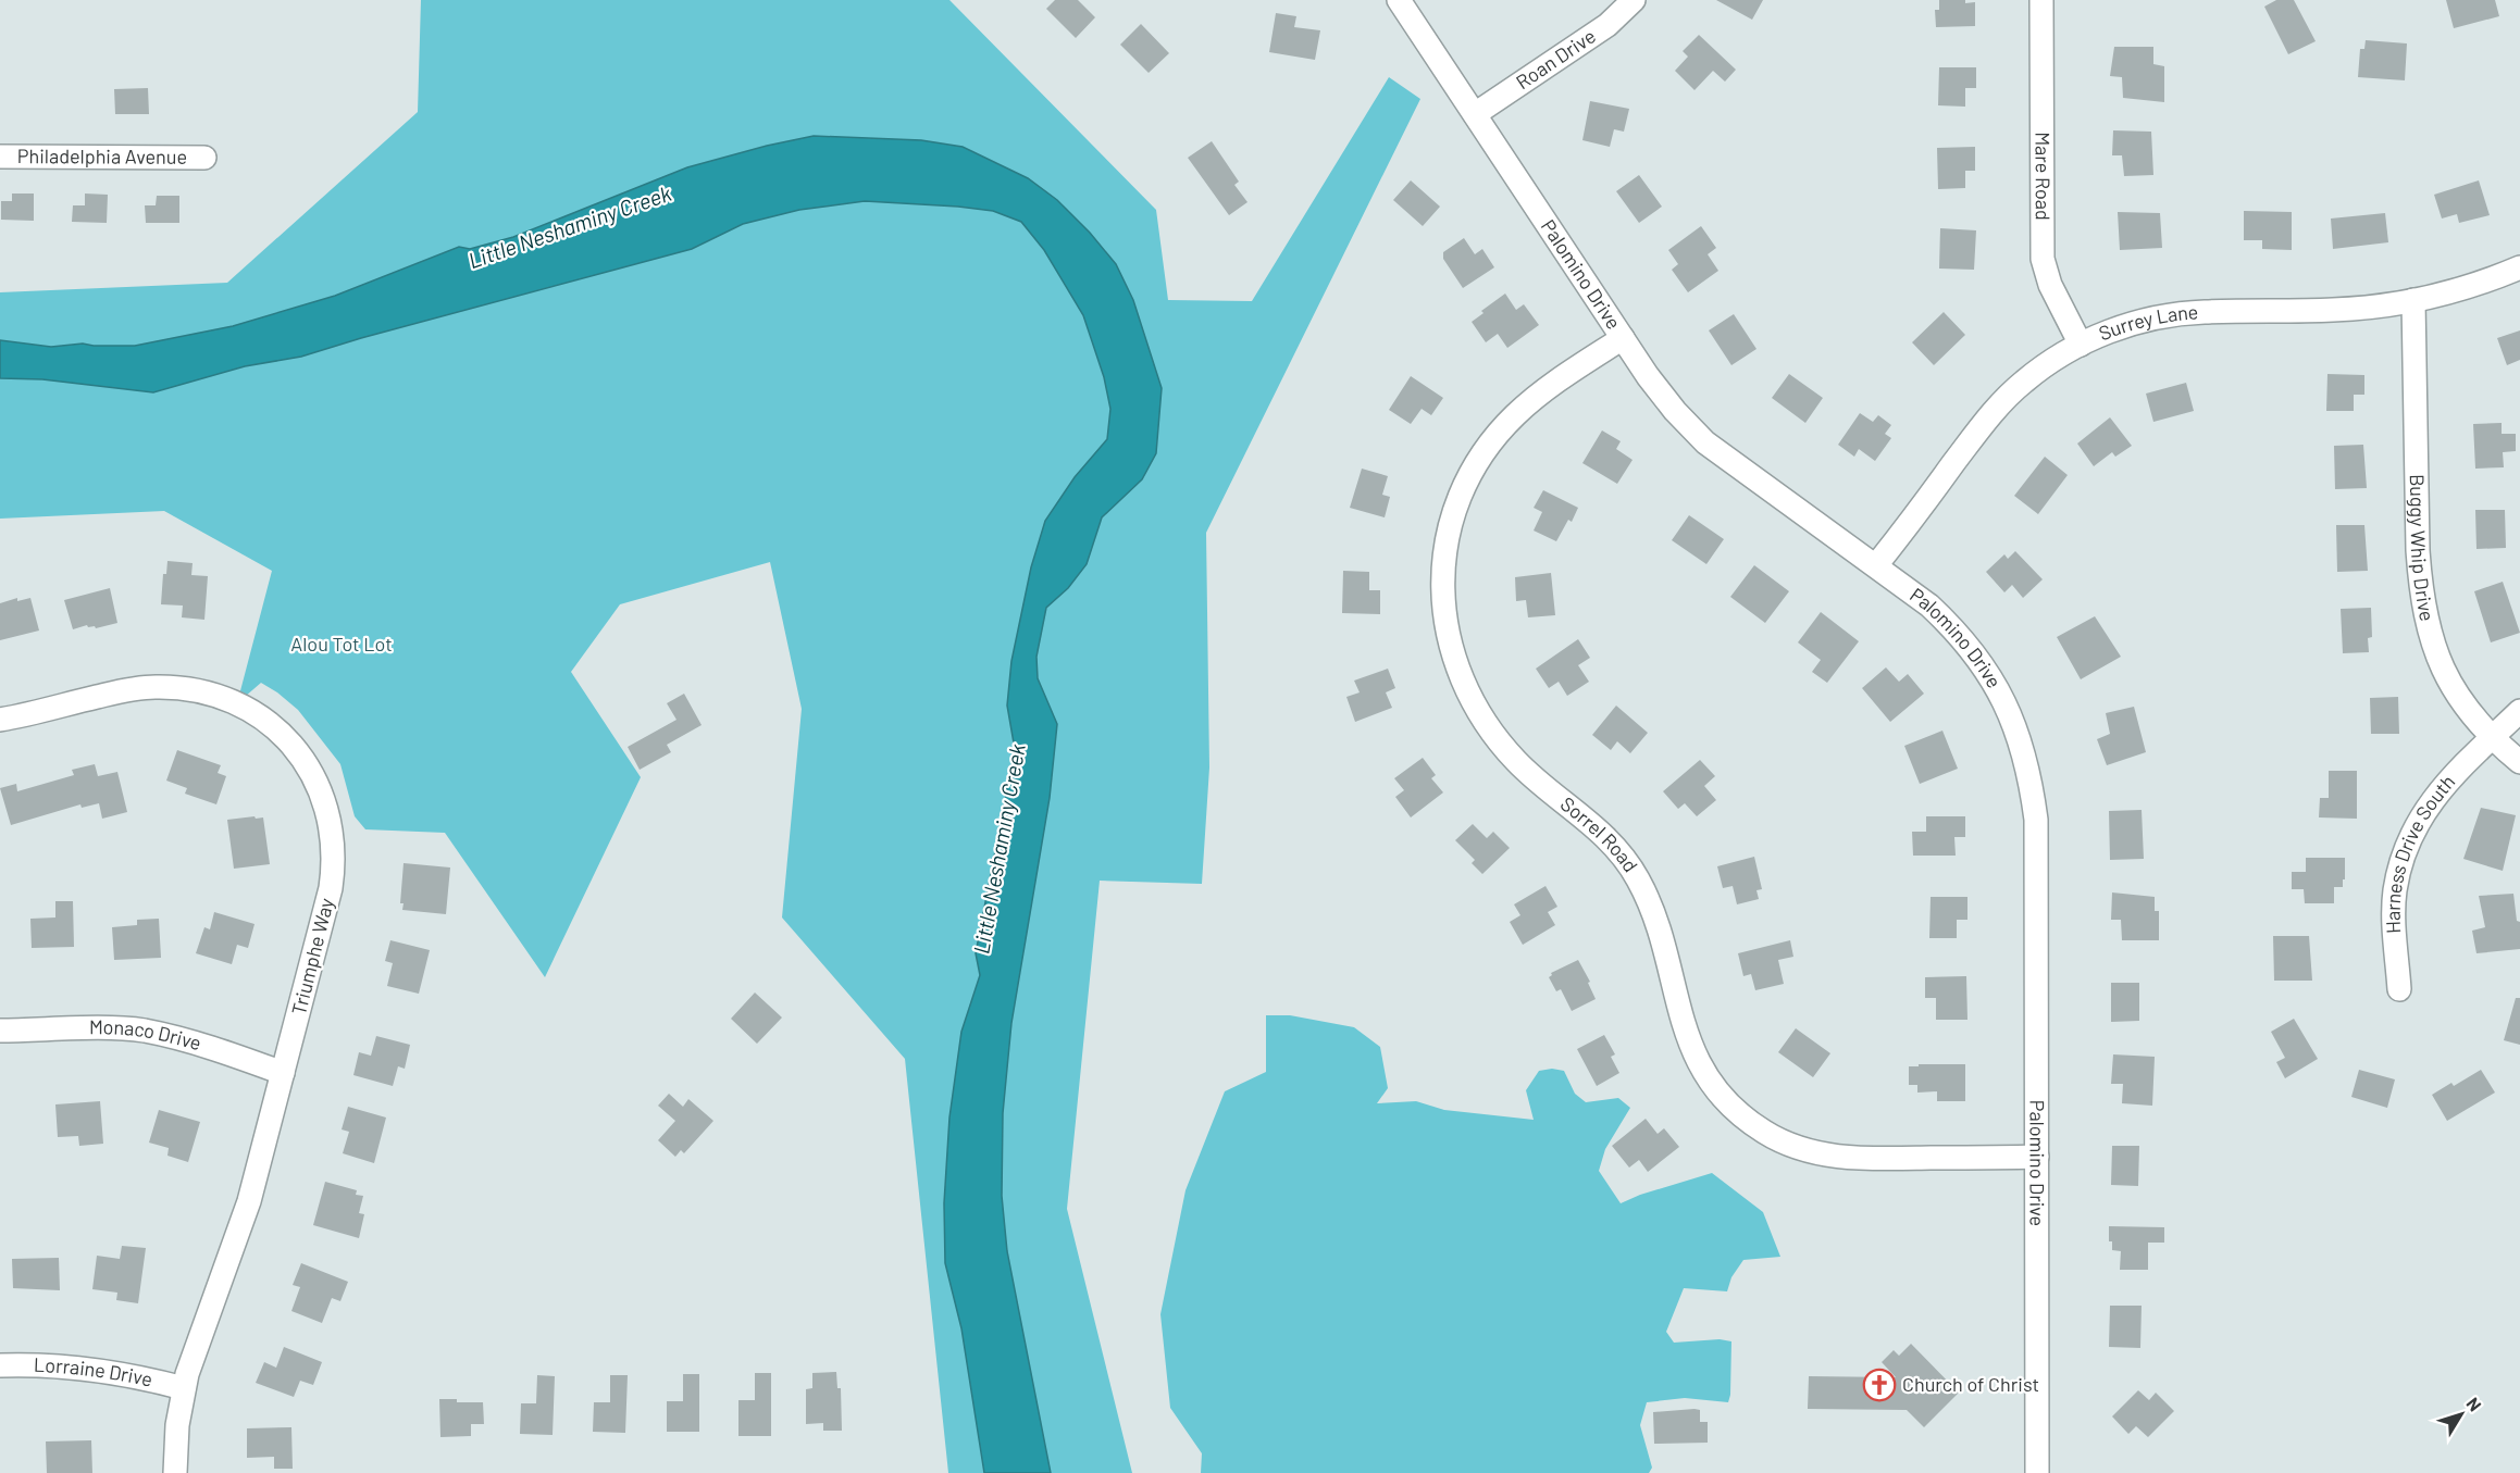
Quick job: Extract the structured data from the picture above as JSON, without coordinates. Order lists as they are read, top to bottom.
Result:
{
  "streets": {
    "street": [
      "Roan Drive",
      "Philadelphia Avenue",
      "Mare Road",
      "Palomino Drive",
      "Surrey Lane",
      "Buggy Whip Drive",
      "Sorrel Road",
      "Harness Drive South",
      "Triumphe Way",
      "Monaco Drive",
      "Lorraine Drive"
    ]
  },
  "crossings": [
    ["Roan Drive", "Palomino Drive"],
    ["Mare Road", "Surrey Lane"],
    ["Palomino Drive", "Surrey Lane"],
    ["Palomino Drive", "Sorrel Road"],
    ["Surrey Lane", "Buggy Whip Drive"],
    ["Buggy Whip Drive", "Harness Drive South"],
    ["Triumphe Way", "Monaco Drive"],
    ["Triumphe Way", "Lorraine Drive"]
  ],
  "water": ["Little Neshaminy Creek"],
  "parks": ["Alou Tot Lot"],
  "places": {
    "church": ["Church of Christ"]
  },
  "north": "top right"
}
